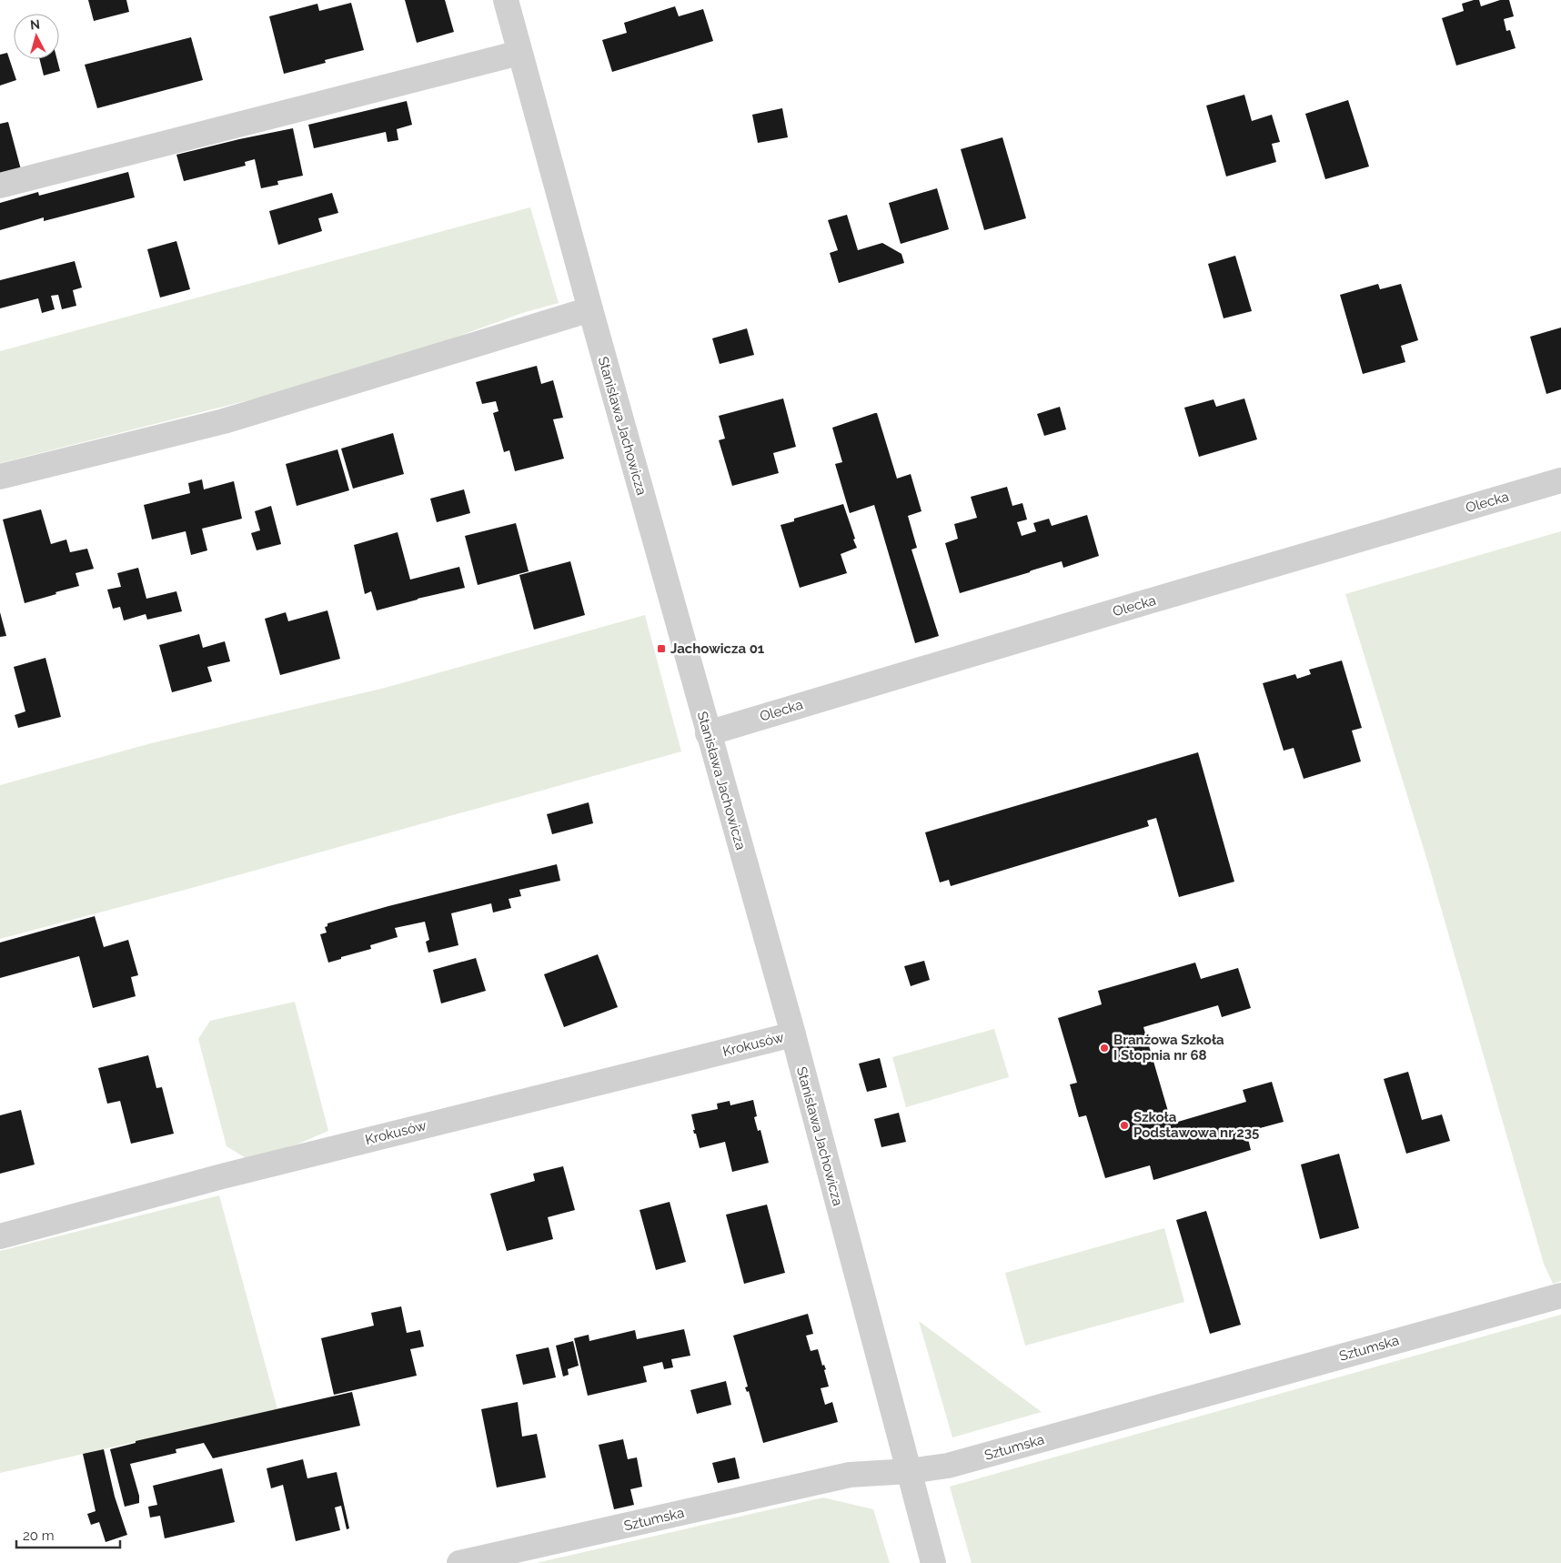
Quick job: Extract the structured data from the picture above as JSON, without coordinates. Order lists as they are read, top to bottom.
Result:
{
  "streets": {
    "street": [
      "Stanisława Jachowicza",
      "Olecka",
      "Krokusów",
      "Sztumska"
    ]
  },
  "crossings": [
    ["Stanisława Jachowicza", "Olecka"],
    ["Stanisława Jachowicza", "Krokusów"],
    ["Stanisława Jachowicza", "Sztumska"]
  ],
  "places": {
    "transit": ["Jachowicza 01"],
    "other": ["Branżowa Szkoła I Stopnia nr 68", "Szkoła Podstawowa nr 235"]
  },
  "scale_bar": "20 m",
  "north": "top"
}
